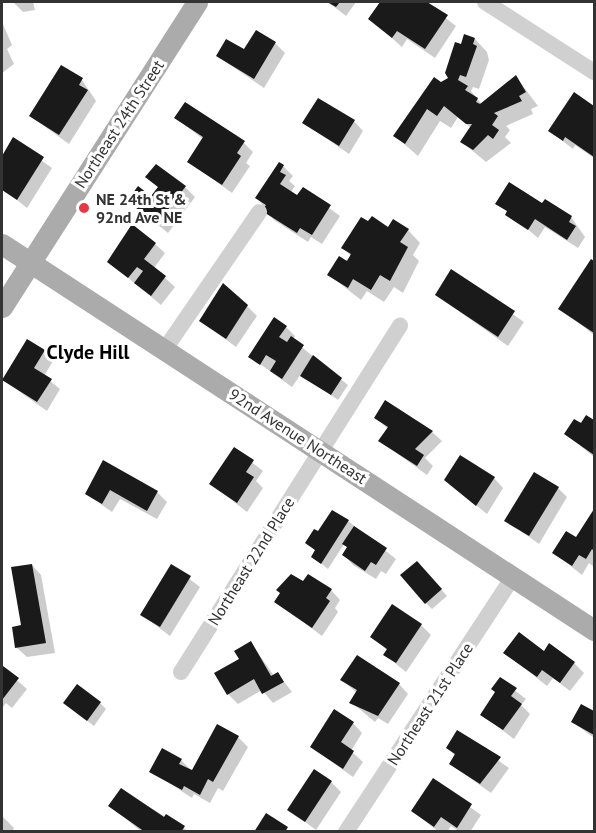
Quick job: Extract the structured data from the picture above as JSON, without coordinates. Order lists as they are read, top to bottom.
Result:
{
  "streets": {
    "main road": ["Northeast 24th Street", "92nd Avenue Northeast"],
    "street": ["Northeast 22nd Place", "Northeast 21st Place"]
  },
  "crossings": [
    ["Northeast 24th Street", "92nd Avenue Northeast"],
    ["92nd Avenue Northeast", "Northeast 22nd Place"],
    ["92nd Avenue Northeast", "Northeast 21st Place"]
  ],
  "districts": ["Clyde Hill"],
  "places": ["NE 24th St & 92nd Ave NE"]
}
